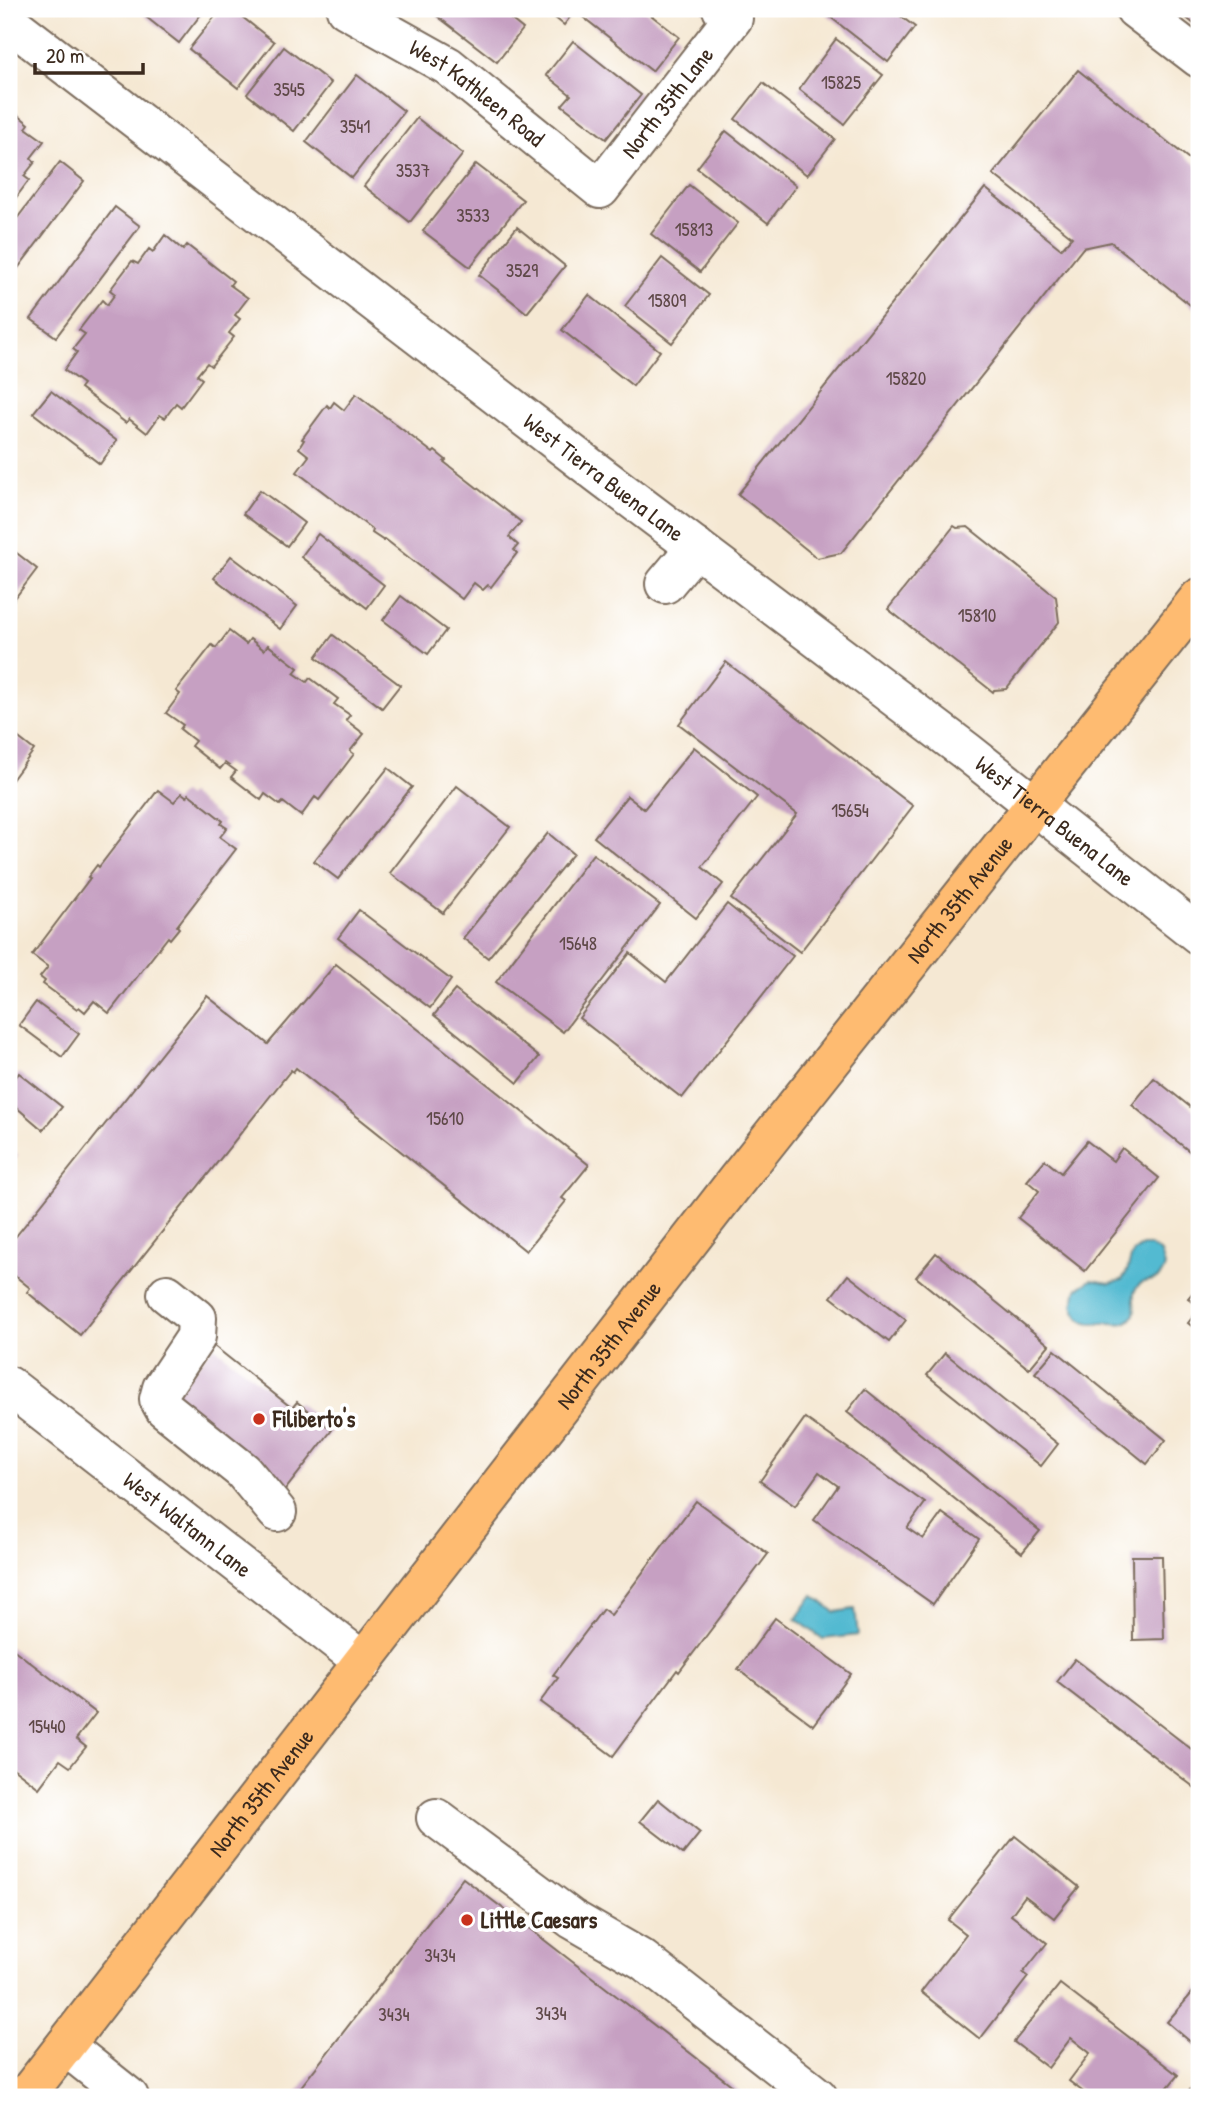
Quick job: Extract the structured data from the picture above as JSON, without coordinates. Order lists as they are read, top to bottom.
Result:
{
  "streets": {
    "main road": ["North 35th Avenue"],
    "street": [
      "West Kathleen Road",
      "North 35th Lane",
      "West Tierra Buena Lane",
      "West Waltann Lane"
    ]
  },
  "crossings": [
    ["West Kathleen Road", "North 35th Lane"],
    ["West Tierra Buena Lane", "North 35th Avenue"],
    ["North 35th Avenue", "West Waltann Lane"]
  ],
  "places": ["Filiberto's", "Little Caesars"],
  "house_numbers": [
    "15825",
    "3545",
    "3541",
    "3537",
    "3533",
    "15813",
    "3529",
    "15809",
    "15820",
    "15810",
    "15654",
    "15648",
    "15610",
    "15440",
    "3434",
    "3434",
    "3434"
  ],
  "scale_bar": "20 m"
}
